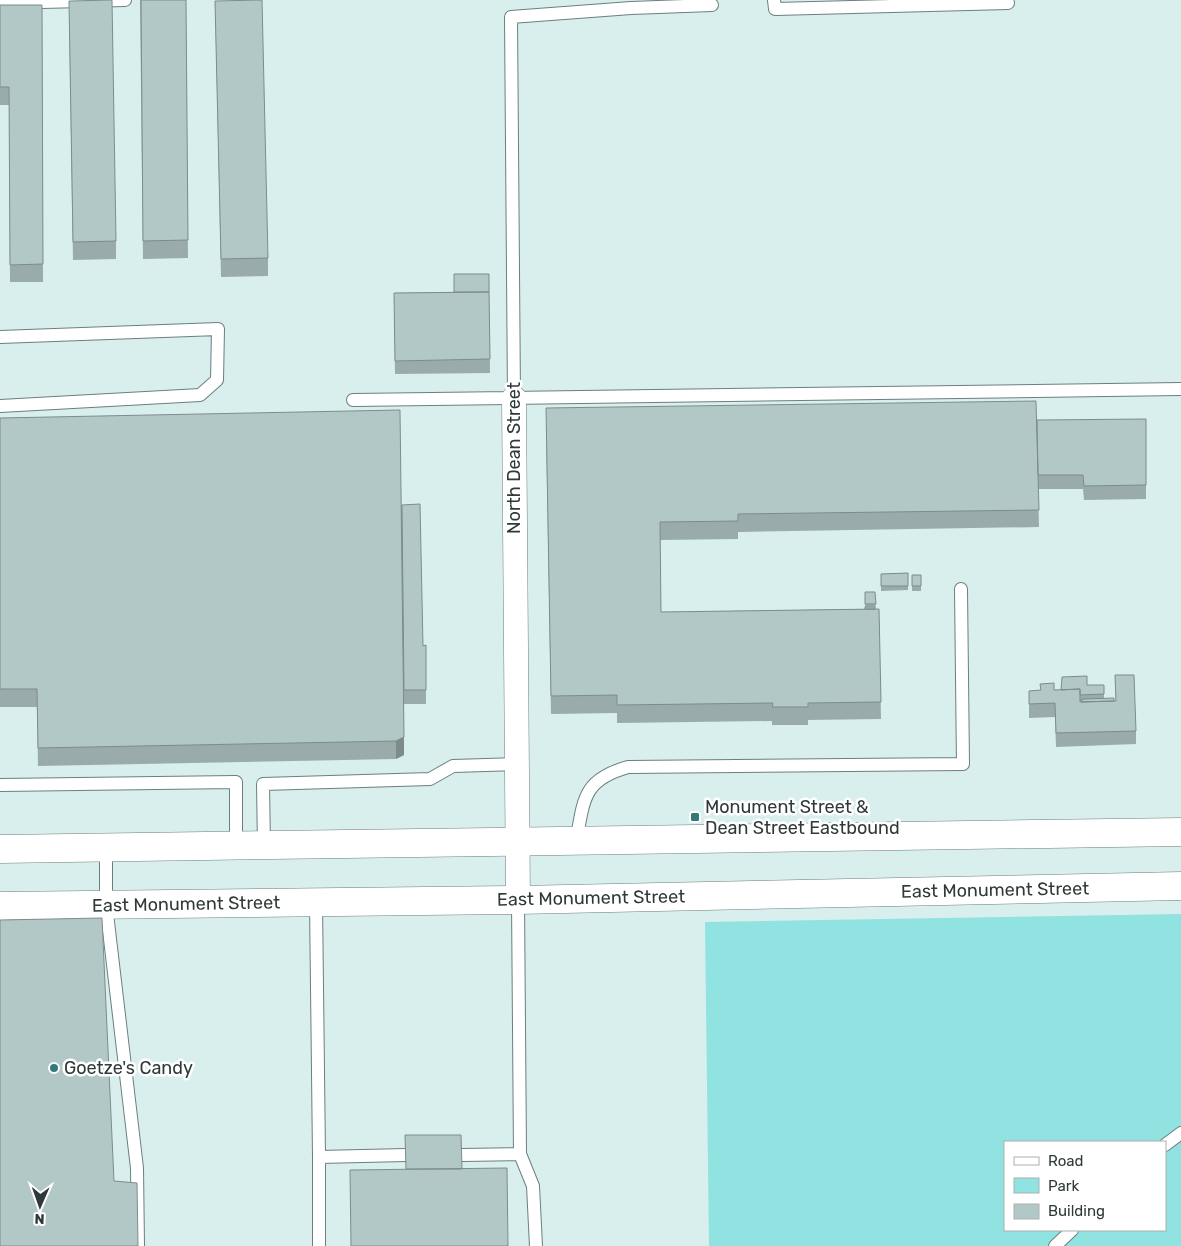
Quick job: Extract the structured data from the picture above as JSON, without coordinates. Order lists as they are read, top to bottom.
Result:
{
  "streets": {
    "main road": ["East Monument Street"],
    "street": ["North Dean Street"]
  },
  "crossings": [
    ["North Dean Street", "East Monument Street"]
  ],
  "places": {
    "transit": ["Monument Street & Dean Street Eastbound"],
    "other": ["Goetze's Candy"]
  },
  "legend": ["Road", "Park", "Building"],
  "north": "bottom"
}
